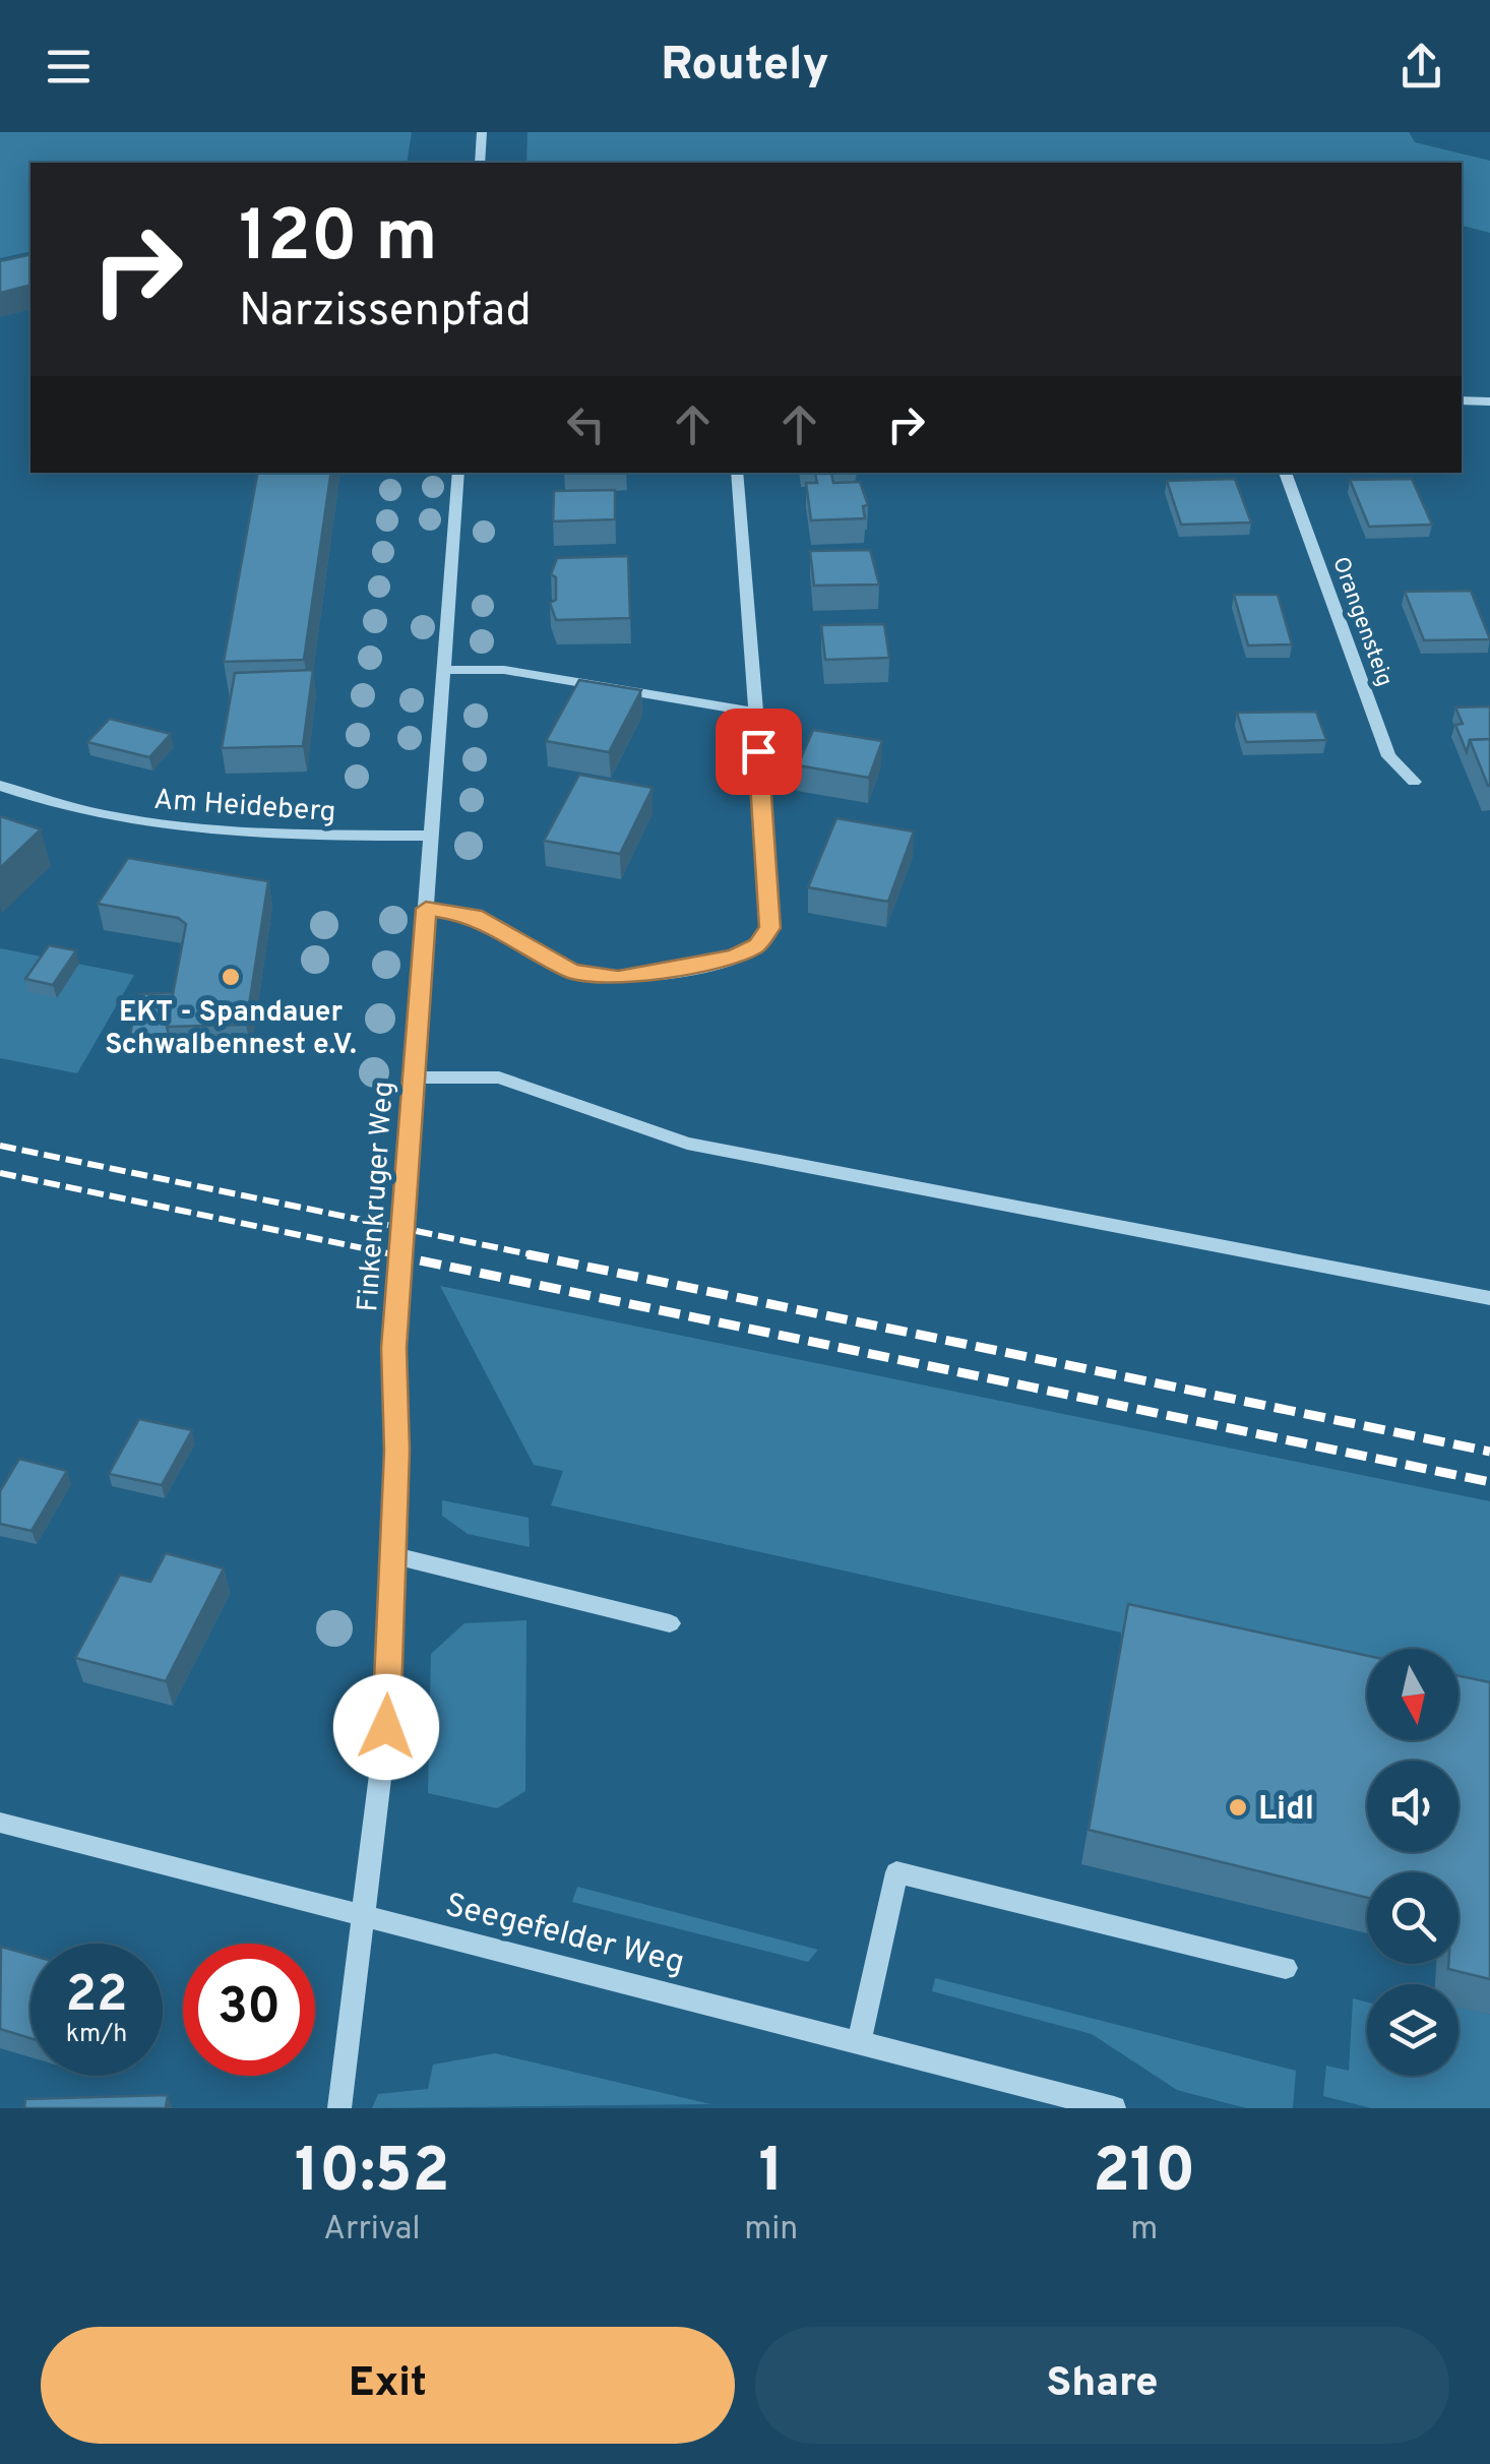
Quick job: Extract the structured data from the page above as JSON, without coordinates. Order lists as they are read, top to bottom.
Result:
{
  "streets": {
    "street": [
      "Orangensteig",
      "Am Heideberg",
      "Finkenkruger Weg",
      "Seegefelder Weg"
    ]
  },
  "crossings": [
    ["Am Heideberg", "Finkenkruger Weg"],
    ["Finkenkruger Weg", "Seegefelder Weg"]
  ],
  "places": ["EKT - Spandauer Schwalbennest e.V.", "Lidl"],
  "north": "bottom",
  "page": {
    "header": "Routely",
    "turn": ["120 m", "Narzissenpfad"],
    "speed": "22 km/h",
    "limit": "30",
    "eta": [
      "10:52",
      "Arrival",
      "1",
      "min",
      "210",
      "m"
    ],
    "buttons": ["Exit", "Share"]
  }
}
